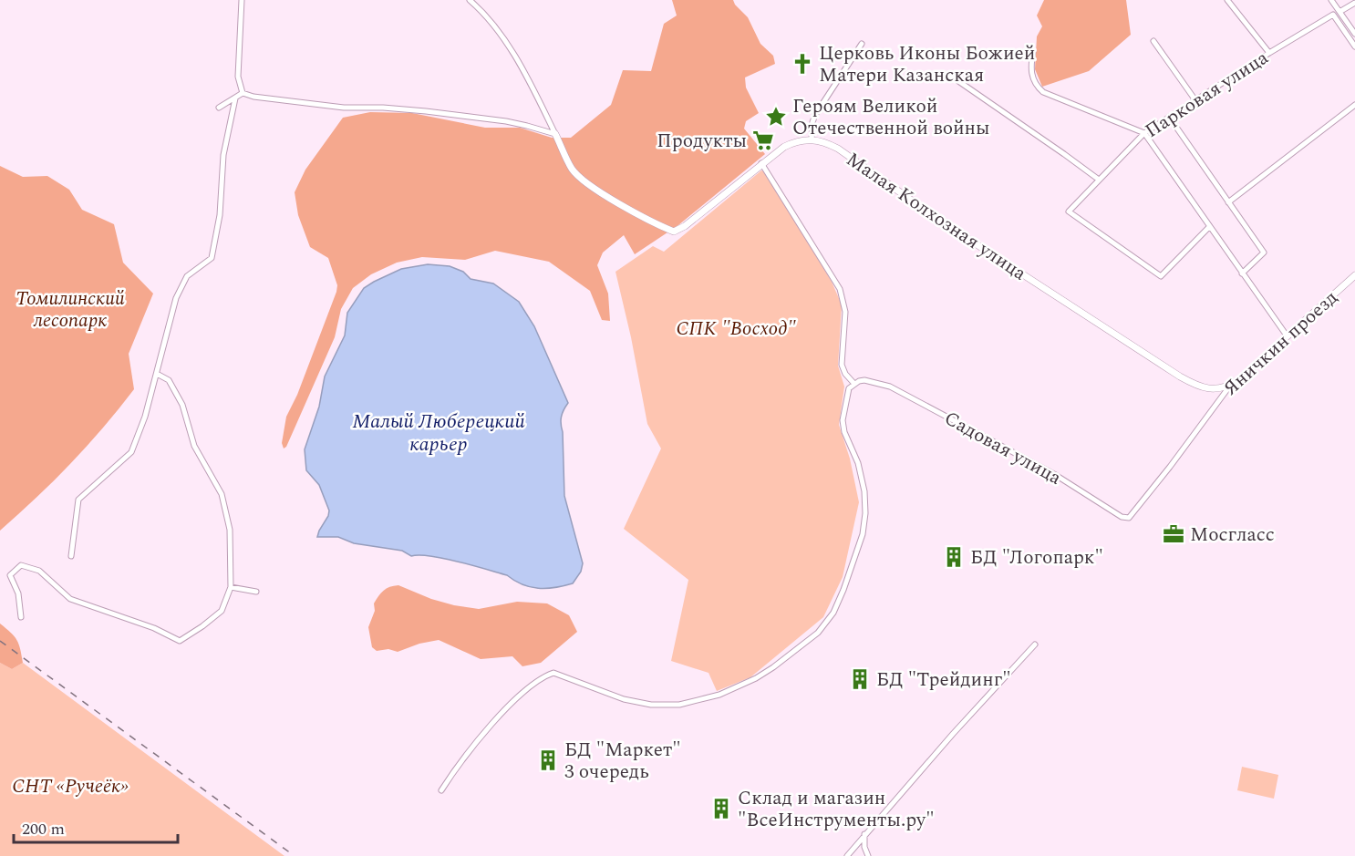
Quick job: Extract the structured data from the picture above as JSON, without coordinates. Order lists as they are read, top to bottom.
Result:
{
  "streets": {
    "street": [
      "Парковая улица",
      "Малая Колхозная улица",
      "Яничкин проезд",
      "Садовая улица"
    ]
  },
  "crossings": [
    ["Малая Колхозная улица", "Яничкин проезд"],
    ["Яничкин проезд", "Садовая улица"]
  ],
  "water": ["Малый Люберецкий карьер"],
  "parks": ["Томилинский лесопарк", "СПК \"Восход\"", "СНТ «Ручеёк»"],
  "places": {
    "church": ["Церковь Иконы Божией Матери Казанская"],
    "place": ["Героям Великой Отечественной войны"],
    "supermarket": ["Продукты"],
    "office": ["Мосгласс"],
    "building": [
      "БД \"Логопарк\"",
      "БД \"Трейдинг\"",
      "БД \"Маркет\" 3 очередь",
      "Склад и магазин \"ВсеИнструменты.ру\""
    ]
  },
  "scale_bar": "200 m"
}
